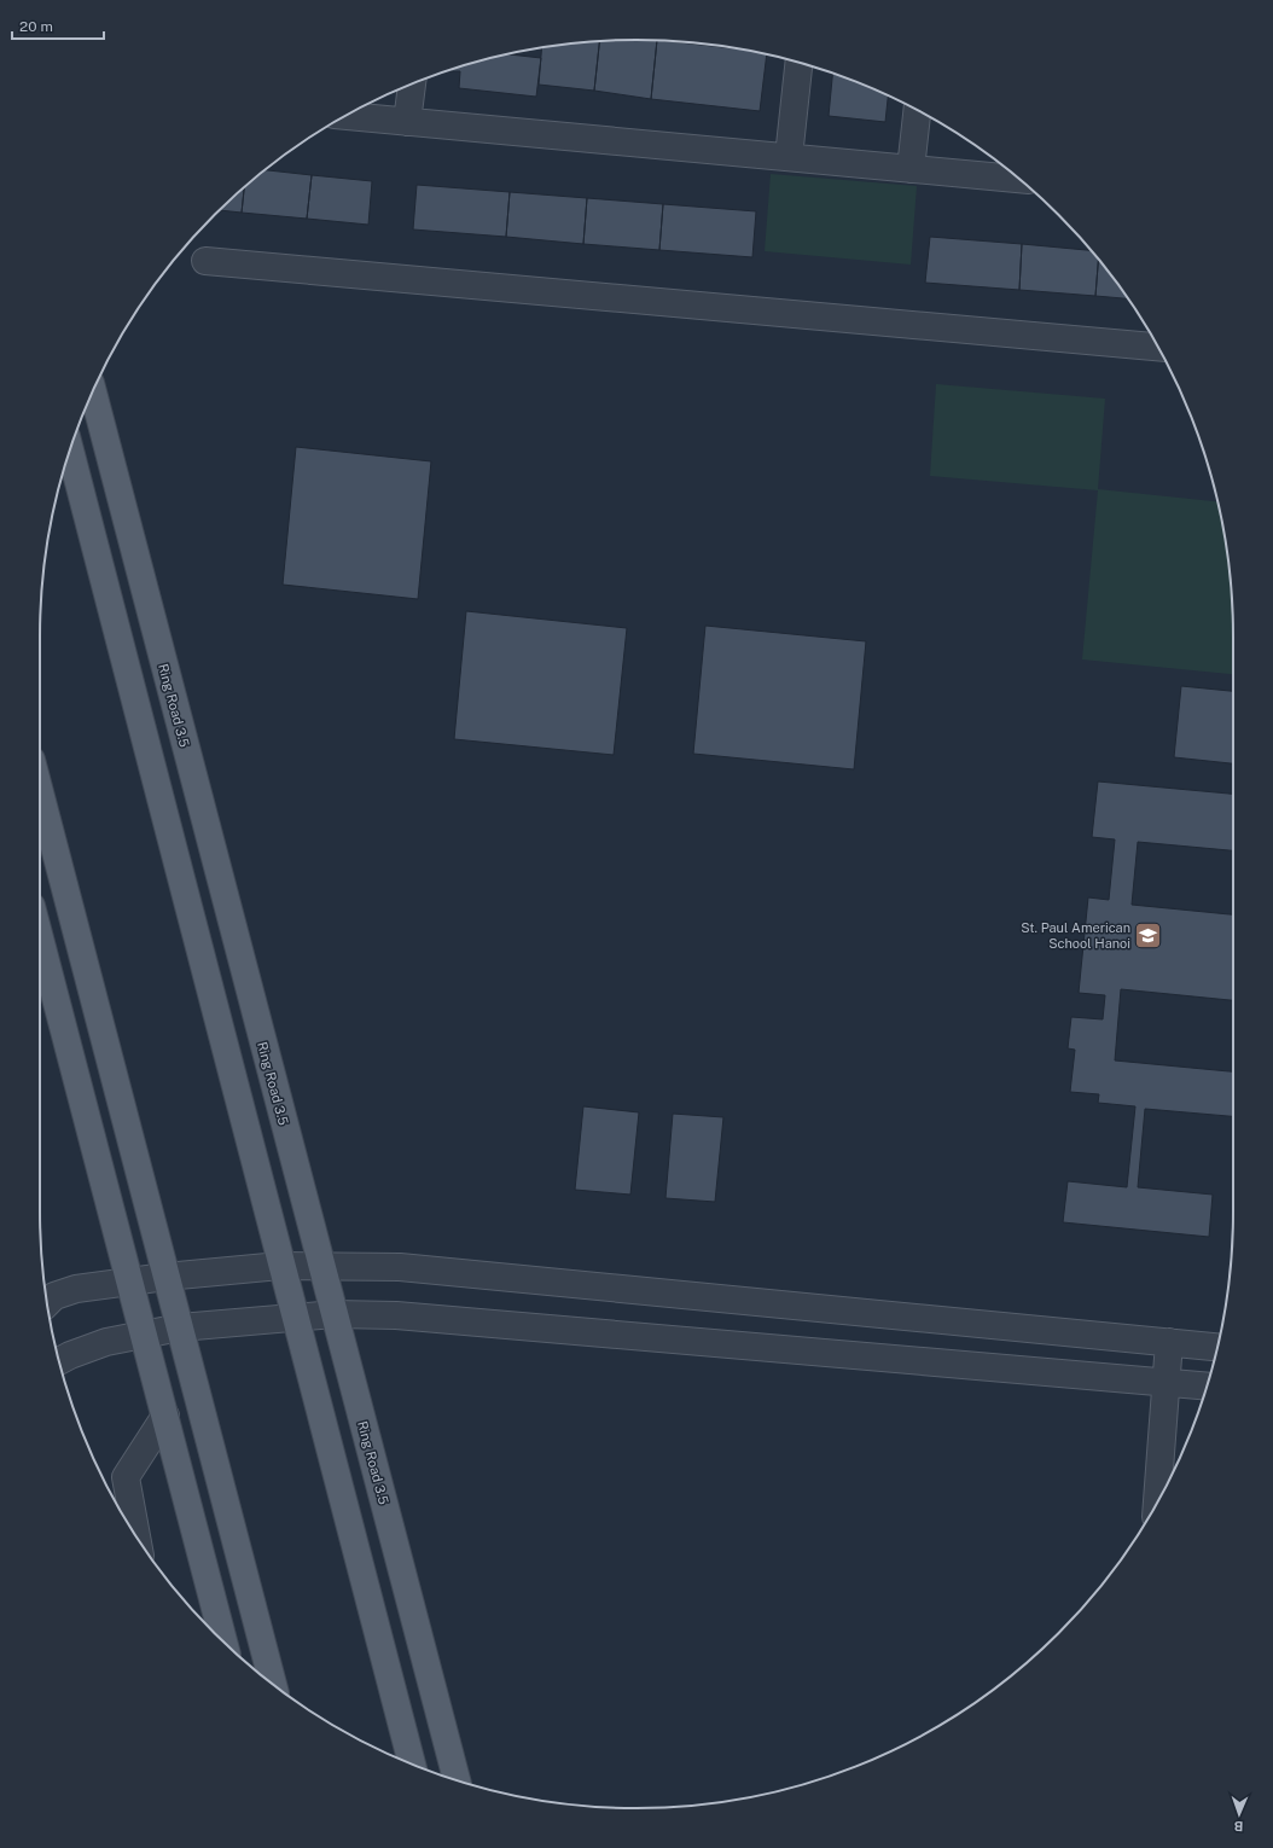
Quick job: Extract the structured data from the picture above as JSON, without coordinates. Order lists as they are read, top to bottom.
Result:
{
  "streets": {
    "main road": ["Ring Road 3.5"]
  },
  "places": {
    "school or university": ["St. Paul American School Hanoi"]
  },
  "scale_bar": "20 m",
  "north": "bottom"
}
